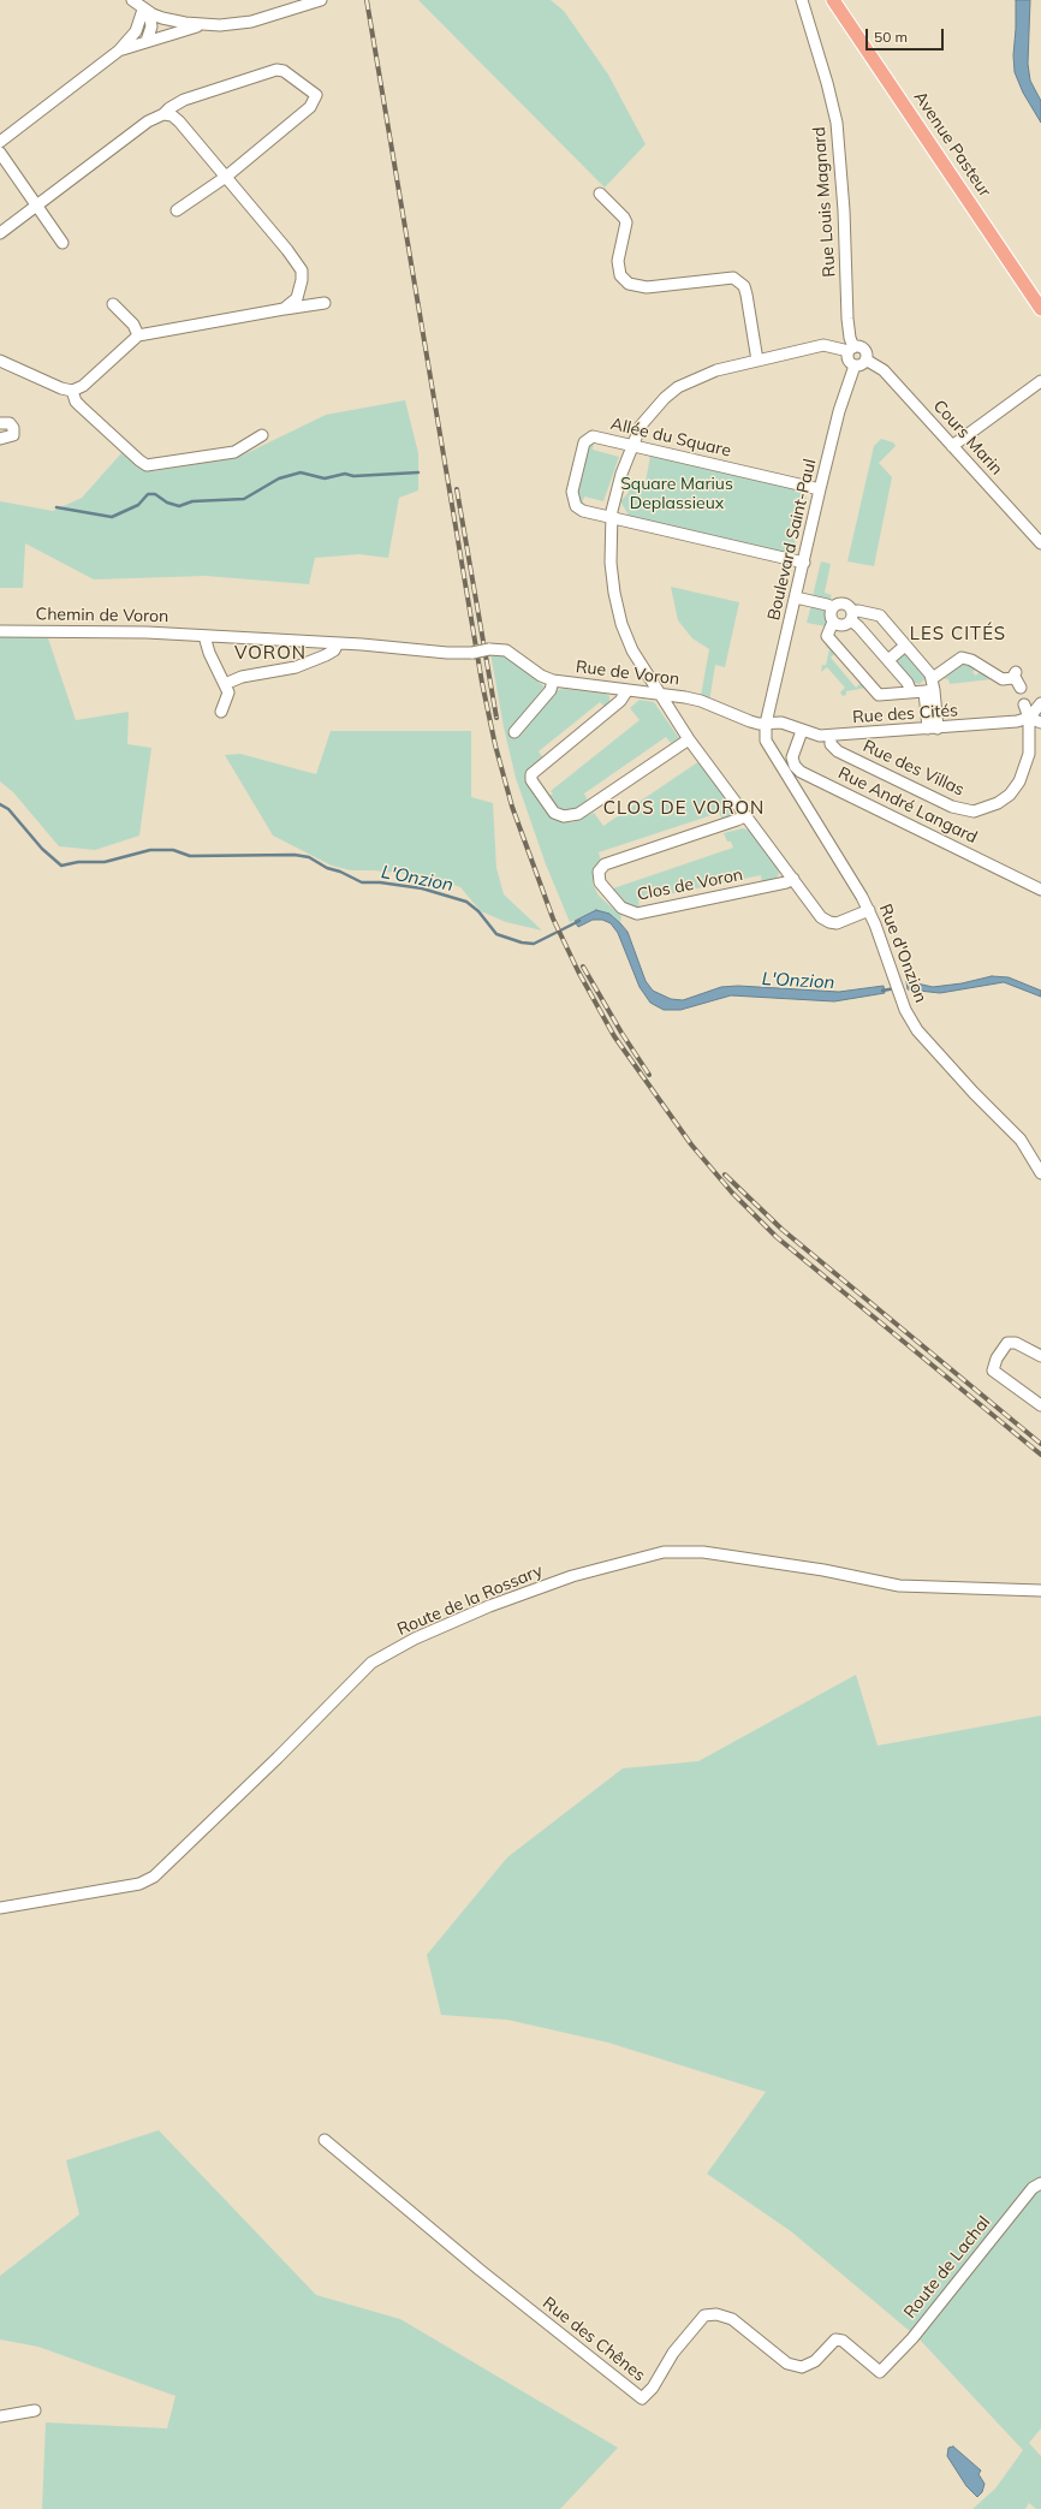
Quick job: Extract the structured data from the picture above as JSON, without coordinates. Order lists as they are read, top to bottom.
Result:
{
  "streets": {
    "main road": ["Avenue Pasteur"],
    "street": [
      "Rue Louis Magnard",
      "Allée du Square",
      "Cours Marin",
      "Boulevard Saint-Paul",
      "Chemin de Voron",
      "Rue de Voron",
      "Rue des Cités",
      "Rue des Villas",
      "Rue André Langard",
      "Clos de Voron",
      "Rue d'Onzion",
      "Route de la Rossary",
      "Route de Lachal",
      "Rue des Chênes"
    ]
  },
  "crossings": [
    ["Rue Louis Magnard", "Cours Marin"],
    ["Rue Louis Magnard", "Boulevard Saint-Paul"],
    ["Allée du Square", "Boulevard Saint-Paul"],
    ["Cours Marin", "Boulevard Saint-Paul"],
    ["Boulevard Saint-Paul", "Rue de Voron"],
    ["Boulevard Saint-Paul", "Rue des Cités"],
    ["Boulevard Saint-Paul", "Rue d'Onzion"],
    ["Chemin de Voron", "Rue de Voron"],
    ["Rue de Voron", "Rue des Cités"],
    ["Rue de Voron", "Rue d'Onzion"],
    ["Rue des Cités", "Rue des Villas"],
    ["Rue des Cités", "Rue André Langard"],
    ["Rue des Cités", "Rue d'Onzion"],
    ["Route de Lachal", "Rue des Chênes"]
  ],
  "districts": ["LES CITÉS", "VORON", "CLOS DE VORON"],
  "water": ["L'Onzion"],
  "parks": ["Square Marius Deplassieux"],
  "scale_bar": "50 m"
}
